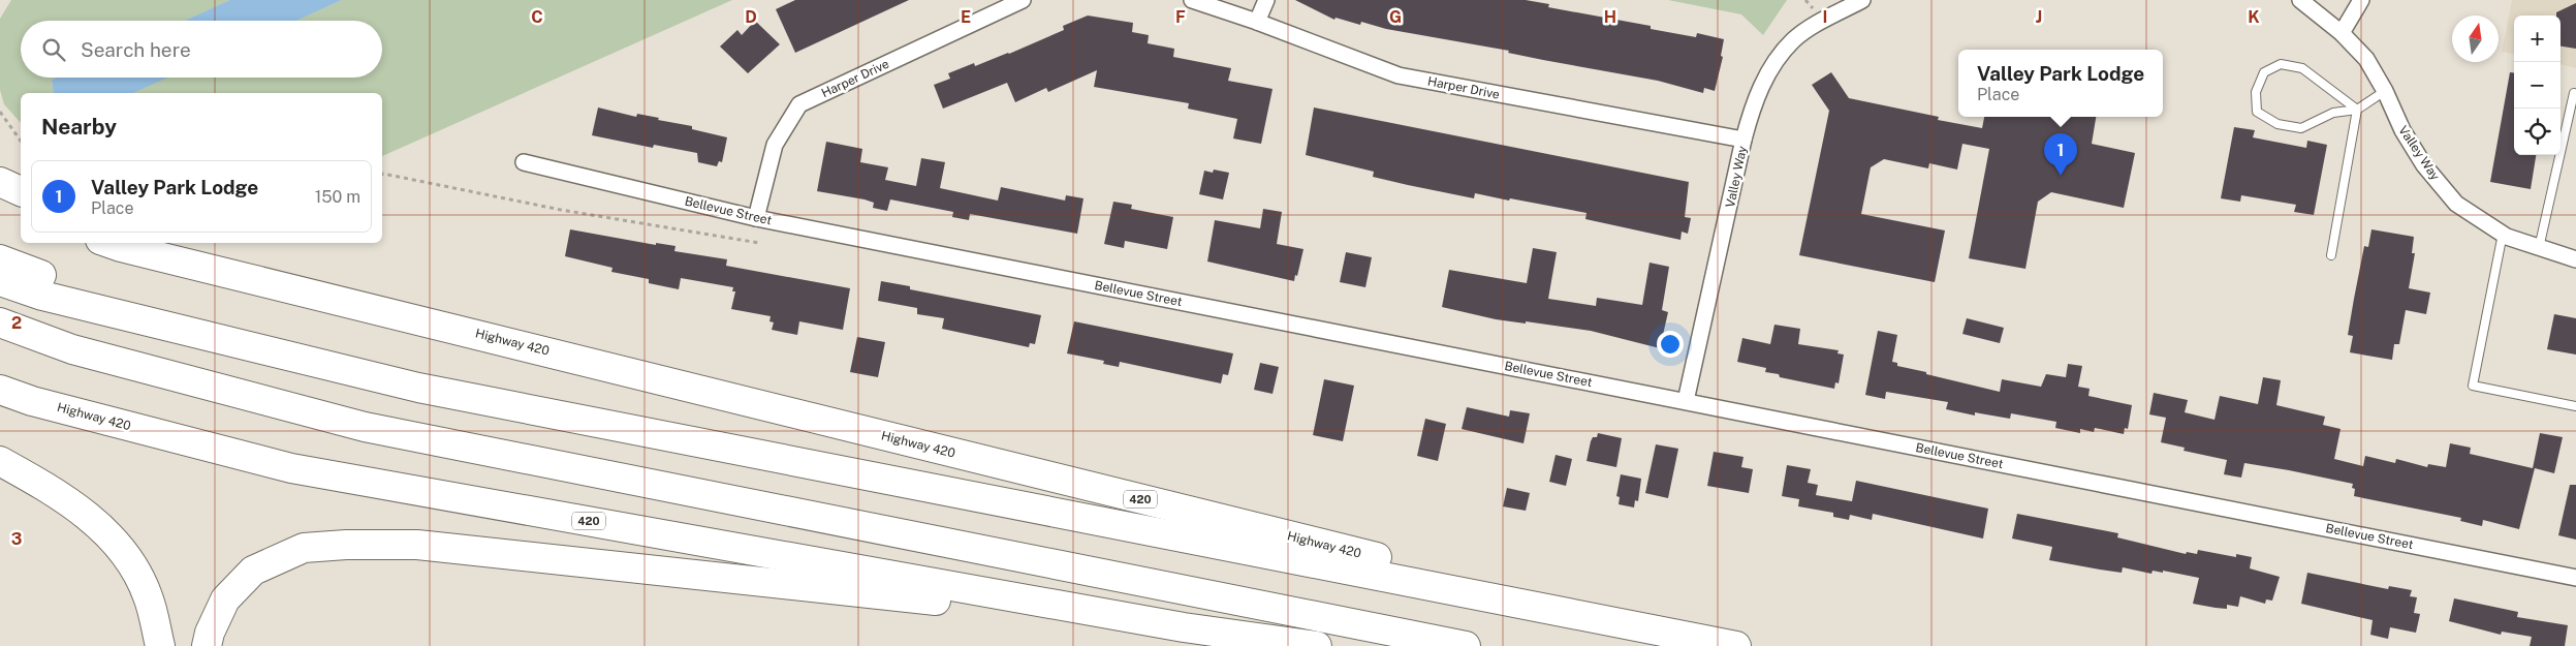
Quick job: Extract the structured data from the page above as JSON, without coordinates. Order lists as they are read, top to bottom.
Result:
{
  "streets": {
    "highway": ["Highway 420", "420"],
    "street": ["Harper Drive", "Valley Way", "Bellevue Street"]
  },
  "crossings": [
    ["Harper Drive", "Valley Way"],
    ["Harper Drive", "Bellevue Street"],
    ["Valley Way", "Bellevue Street"]
  ],
  "north": "top",
  "page": {
    "map_buttons": ["+", "−"],
    "search": "Search here",
    "popup": ["Valley Park Lodge", "Place"],
    "heading": "Nearby",
    "pins": "1",
    "list": [
      {
        "mark": "1",
        "name": "Valley Park Lodge",
        "note": "Place",
        "value": "150 m"
      }
    ]
  },
  "grid": {
    "columns": [
      "C",
      "D",
      "E",
      "F",
      "G",
      "H",
      "I",
      "J",
      "K"
    ],
    "rows": ["2", "3"]
  }
}
